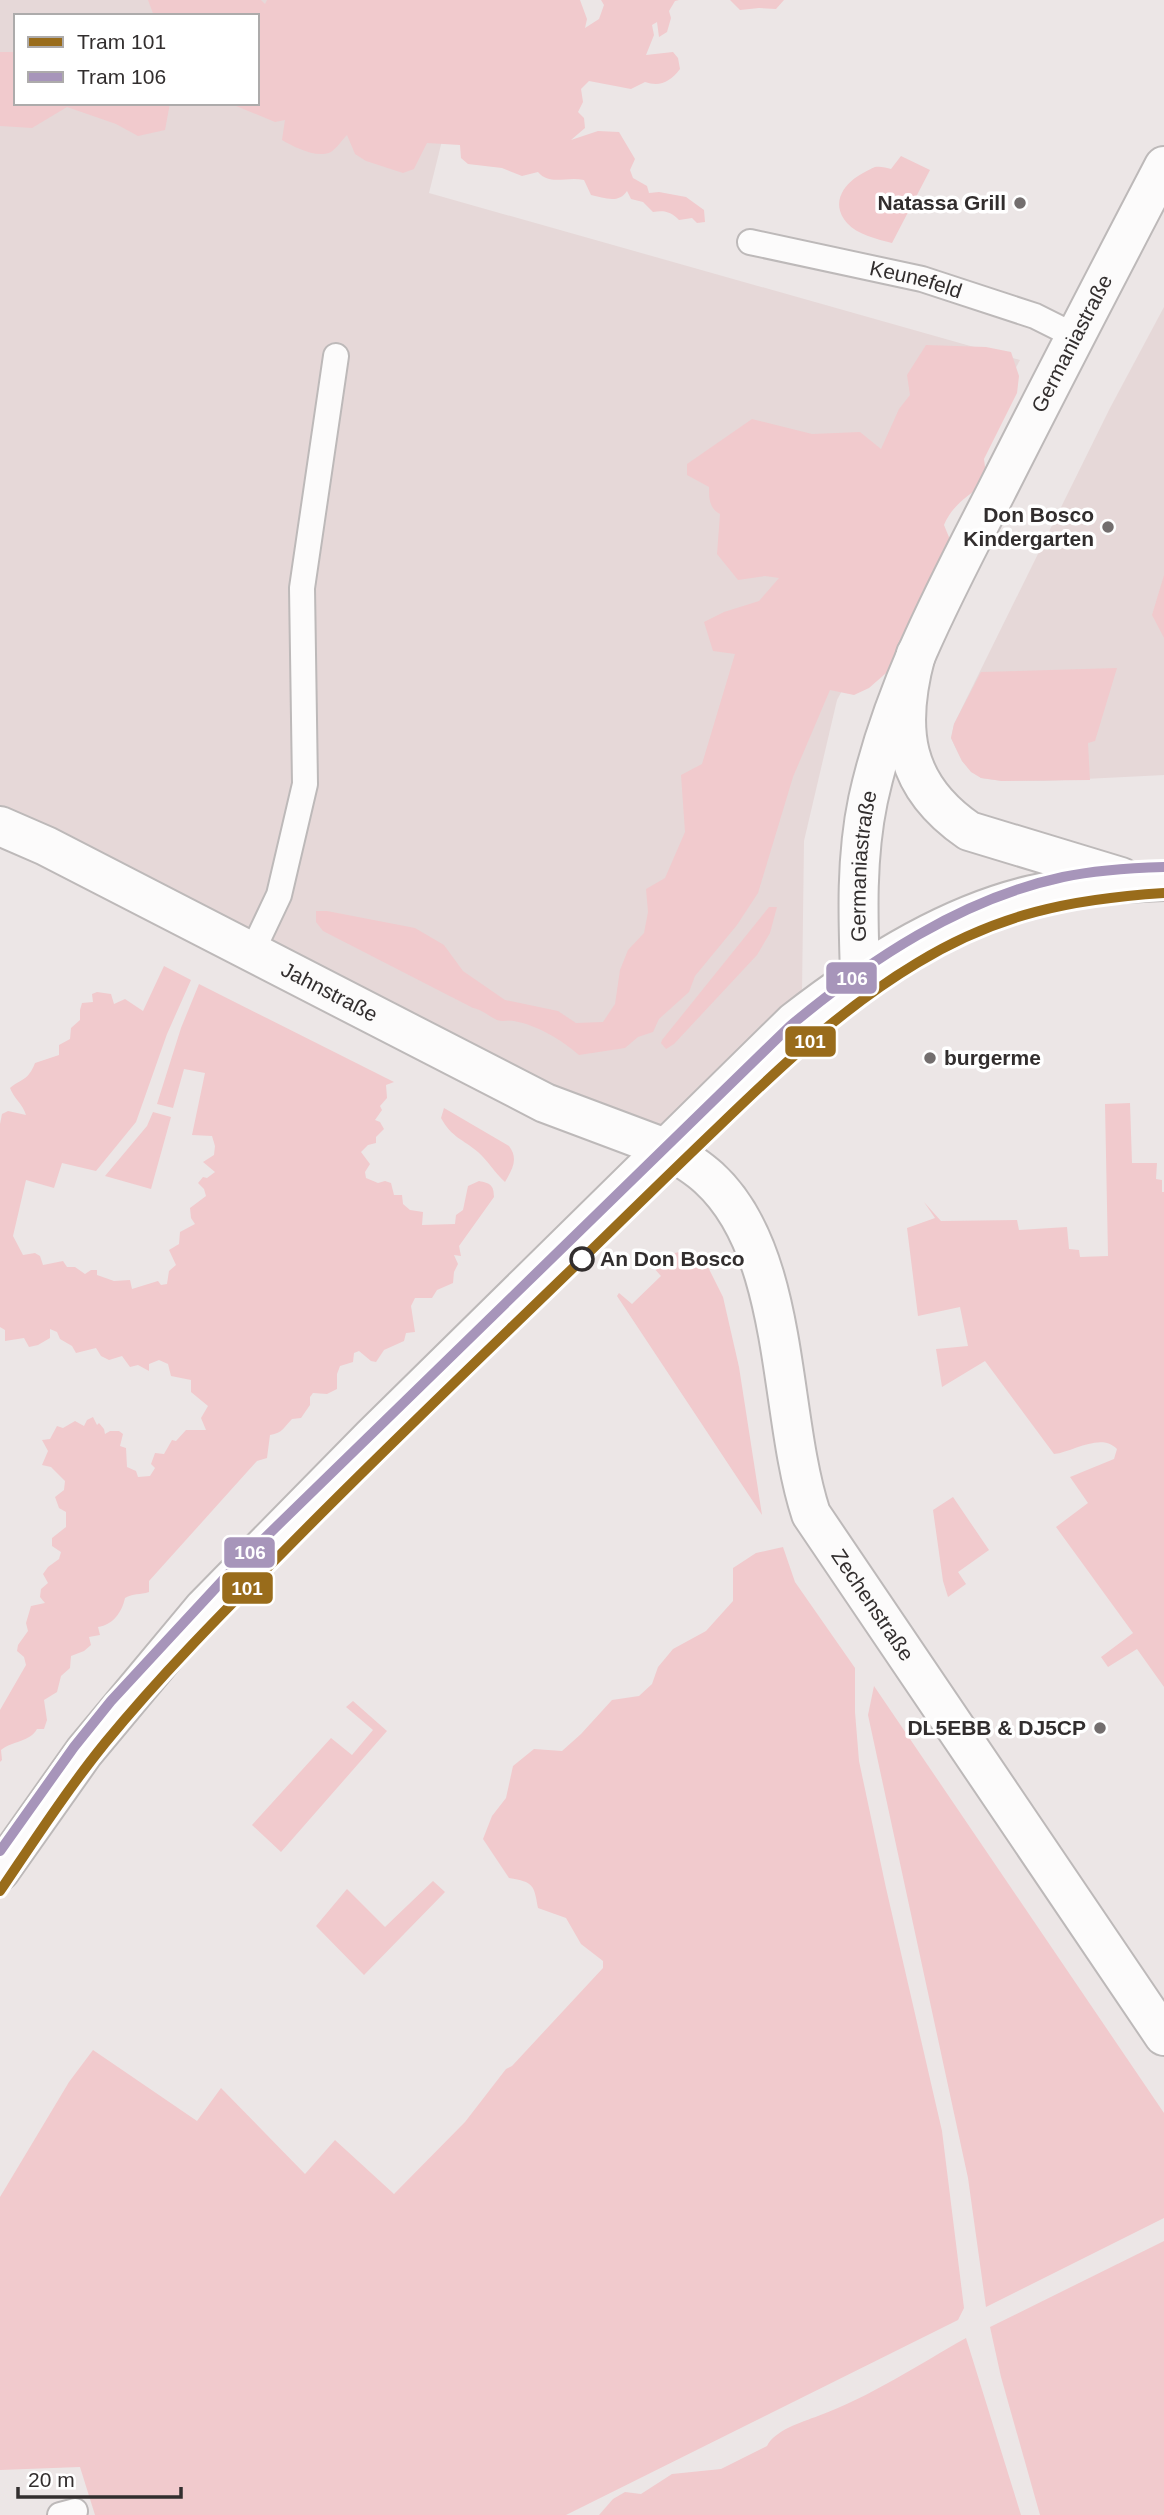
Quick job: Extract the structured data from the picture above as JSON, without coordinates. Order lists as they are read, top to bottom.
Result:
{
  "streets": {
    "main road": ["Germaniastraße", "Jahnstraße", "Zechenstraße"],
    "lane": ["Keunefeld"]
  },
  "crossings": [
    ["Keunefeld", "Germaniastraße"],
    ["Jahnstraße", "Zechenstraße"]
  ],
  "places": [
    "Natassa Grill",
    "Don Bosco Kindergarten",
    "burgerme",
    "An Don Bosco",
    "DL5EBB & DJ5CP"
  ],
  "lines": ["tram line 106", "tram line 101"],
  "legend": ["Tram 101", "Tram 106"],
  "scale_bar": "20 m"
}
